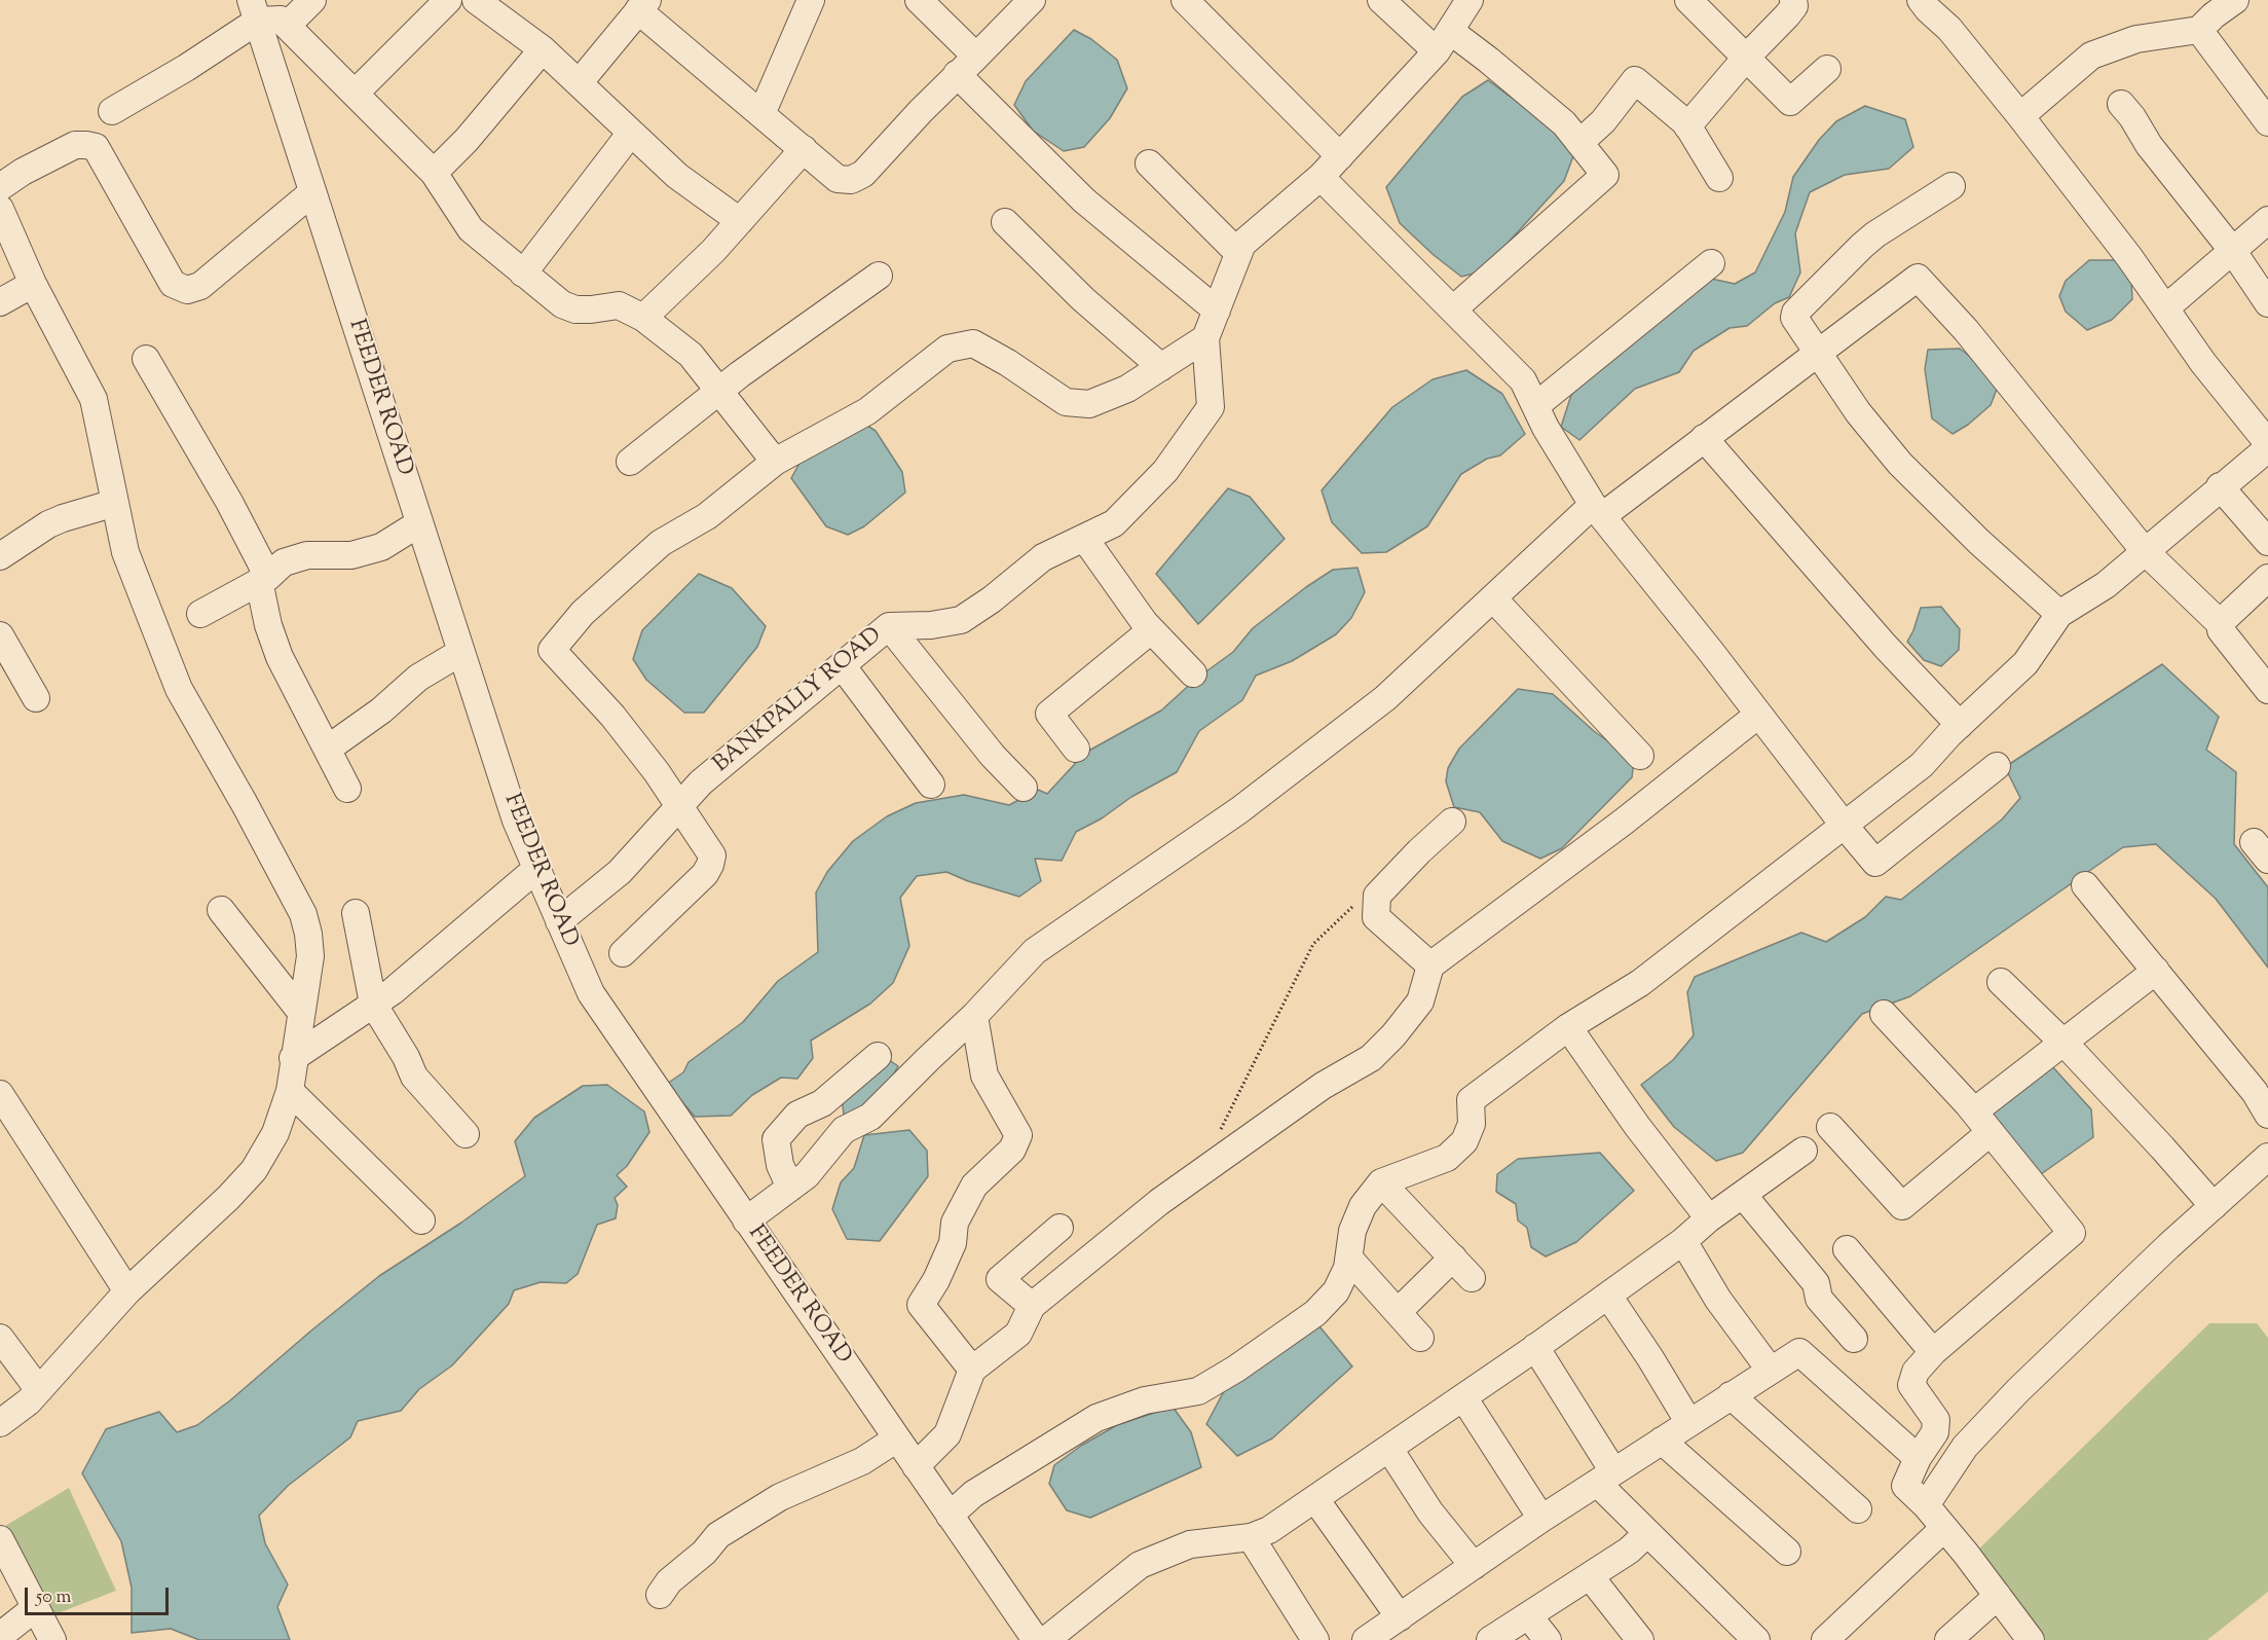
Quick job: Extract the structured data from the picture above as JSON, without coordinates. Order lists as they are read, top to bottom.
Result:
{
  "streets": {
    "street": ["FEEDER ROAD", "BANKPALLY ROAD"]
  },
  "crossings": [
    ["FEEDER ROAD", "BANKPALLY ROAD"]
  ],
  "scale_bar": "50 m"
}
